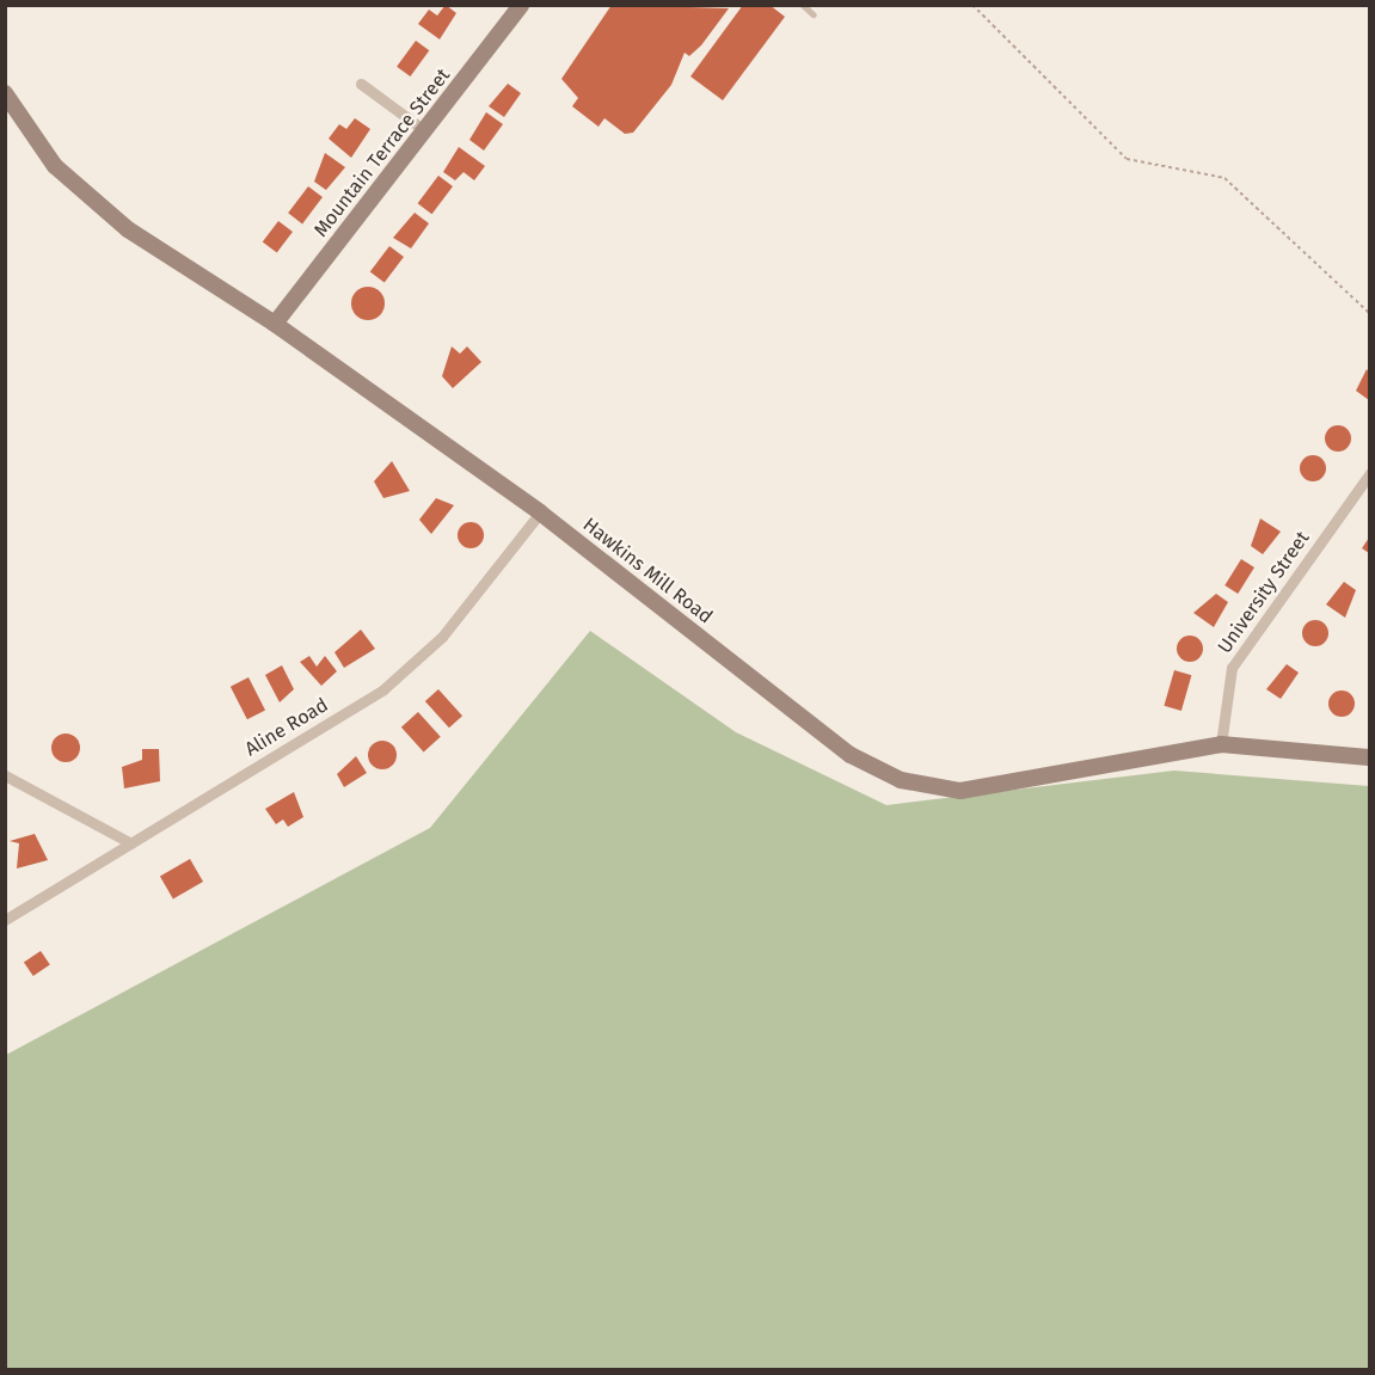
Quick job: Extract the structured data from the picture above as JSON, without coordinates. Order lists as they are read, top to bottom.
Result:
{
  "streets": {
    "street": [
      "Mountain Terrace Street",
      "Hawkins Mill Road",
      "University Street",
      "Aline Road"
    ]
  },
  "crossings": [
    ["Mountain Terrace Street", "Hawkins Mill Road"],
    ["Hawkins Mill Road", "University Street"],
    ["Hawkins Mill Road", "Aline Road"]
  ]
}
